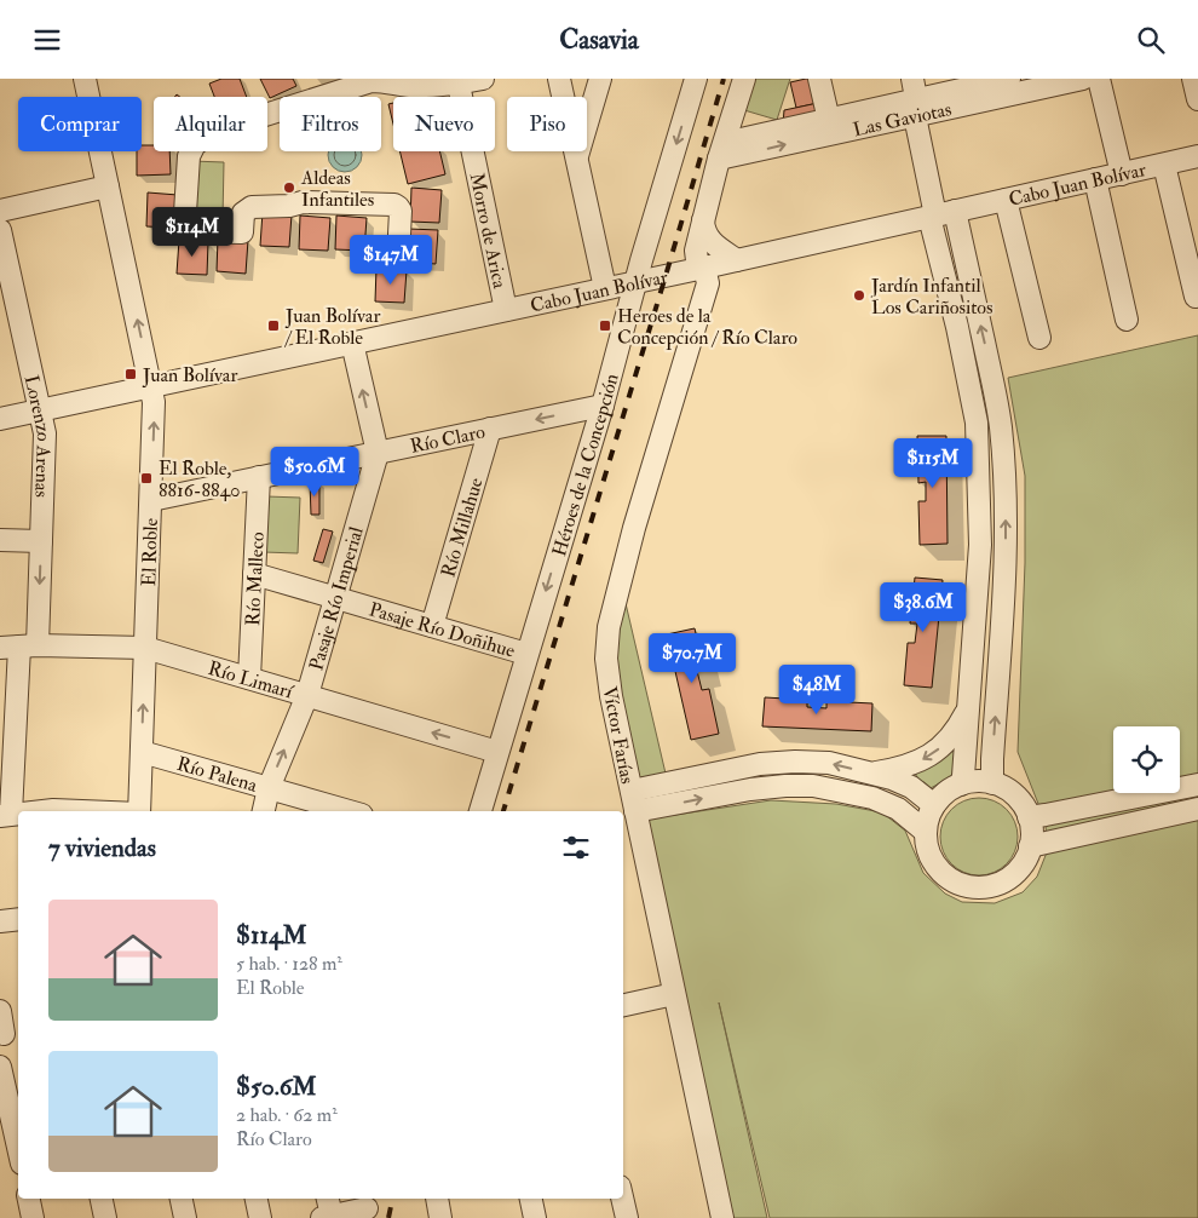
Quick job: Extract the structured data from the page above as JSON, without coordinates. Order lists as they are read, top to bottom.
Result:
{
  "streets": {
    "street": [
      "Las Gaviotas",
      "Cabo Juan Bolívar",
      "Morro de Arica",
      "Lorenzo Arenas",
      "Río Claro",
      "Héroes de la Concepción",
      "Río Millahue",
      "El Roble",
      "Río Malleco",
      "Pasaje Río Imperial",
      "Pasaje Río Doñihue",
      "Río Limarí",
      "Víctor Farías",
      "Río Palena"
    ]
  },
  "crossings": [
    ["Cabo Juan Bolívar", "Morro de Arica"],
    ["Cabo Juan Bolívar", "Lorenzo Arenas"],
    ["Cabo Juan Bolívar", "Héroes de la Concepción"],
    ["Cabo Juan Bolívar", "El Roble"],
    ["Cabo Juan Bolívar", "Pasaje Río Imperial"],
    ["Cabo Juan Bolívar", "Víctor Farías"],
    ["Lorenzo Arenas", "Río Limarí"],
    ["Río Claro", "Héroes de la Concepción"],
    ["Río Claro", "Río Millahue"],
    ["Río Claro", "El Roble"],
    ["Río Claro", "Río Malleco"],
    ["Río Claro", "Pasaje Río Imperial"],
    ["Héroes de la Concepción", "Pasaje Río Doñihue"],
    ["Héroes de la Concepción", "Río Limarí"],
    ["Río Millahue", "Pasaje Río Doñihue"],
    ["El Roble", "Río Limarí"],
    ["El Roble", "Río Palena"],
    ["Río Malleco", "Pasaje Río Doñihue"],
    ["Río Malleco", "Río Limarí"],
    ["Pasaje Río Imperial", "Pasaje Río Doñihue"],
    ["Pasaje Río Imperial", "Río Limarí"],
    ["Pasaje Río Imperial", "Río Palena"]
  ],
  "one_way": ["El Roble", "Pasaje Río Imperial", "Río Limarí"],
  "places": {
    "other": ["Aldeas Infantiles", "Jardín Infantil Los Cariñositos"],
    "transit": [
      "Juan Bolívar / El Roble",
      "Heroes de la Concepción / Río Claro",
      "Juan Bolívar",
      "El Roble, 8816-8840"
    ]
  },
  "page": {
    "header": "Casavia",
    "chip": [
      "Comprar",
      "Alquilar",
      "Filtros",
      "Nuevo",
      "Piso"
    ],
    "price": [
      "$114M",
      "$147M",
      "$115M",
      "$50.6M",
      "$38.6M",
      "$70.7M",
      "$48M"
    ],
    "heading": "7 viviendas",
    "list": [
      {
        "name": "$114M",
        "note": "5 hab. · 128 m² · El Roble"
      },
      {
        "name": "$50.6M",
        "note": "2 hab. · 62 m² · Río Claro"
      }
    ]
  }
}
